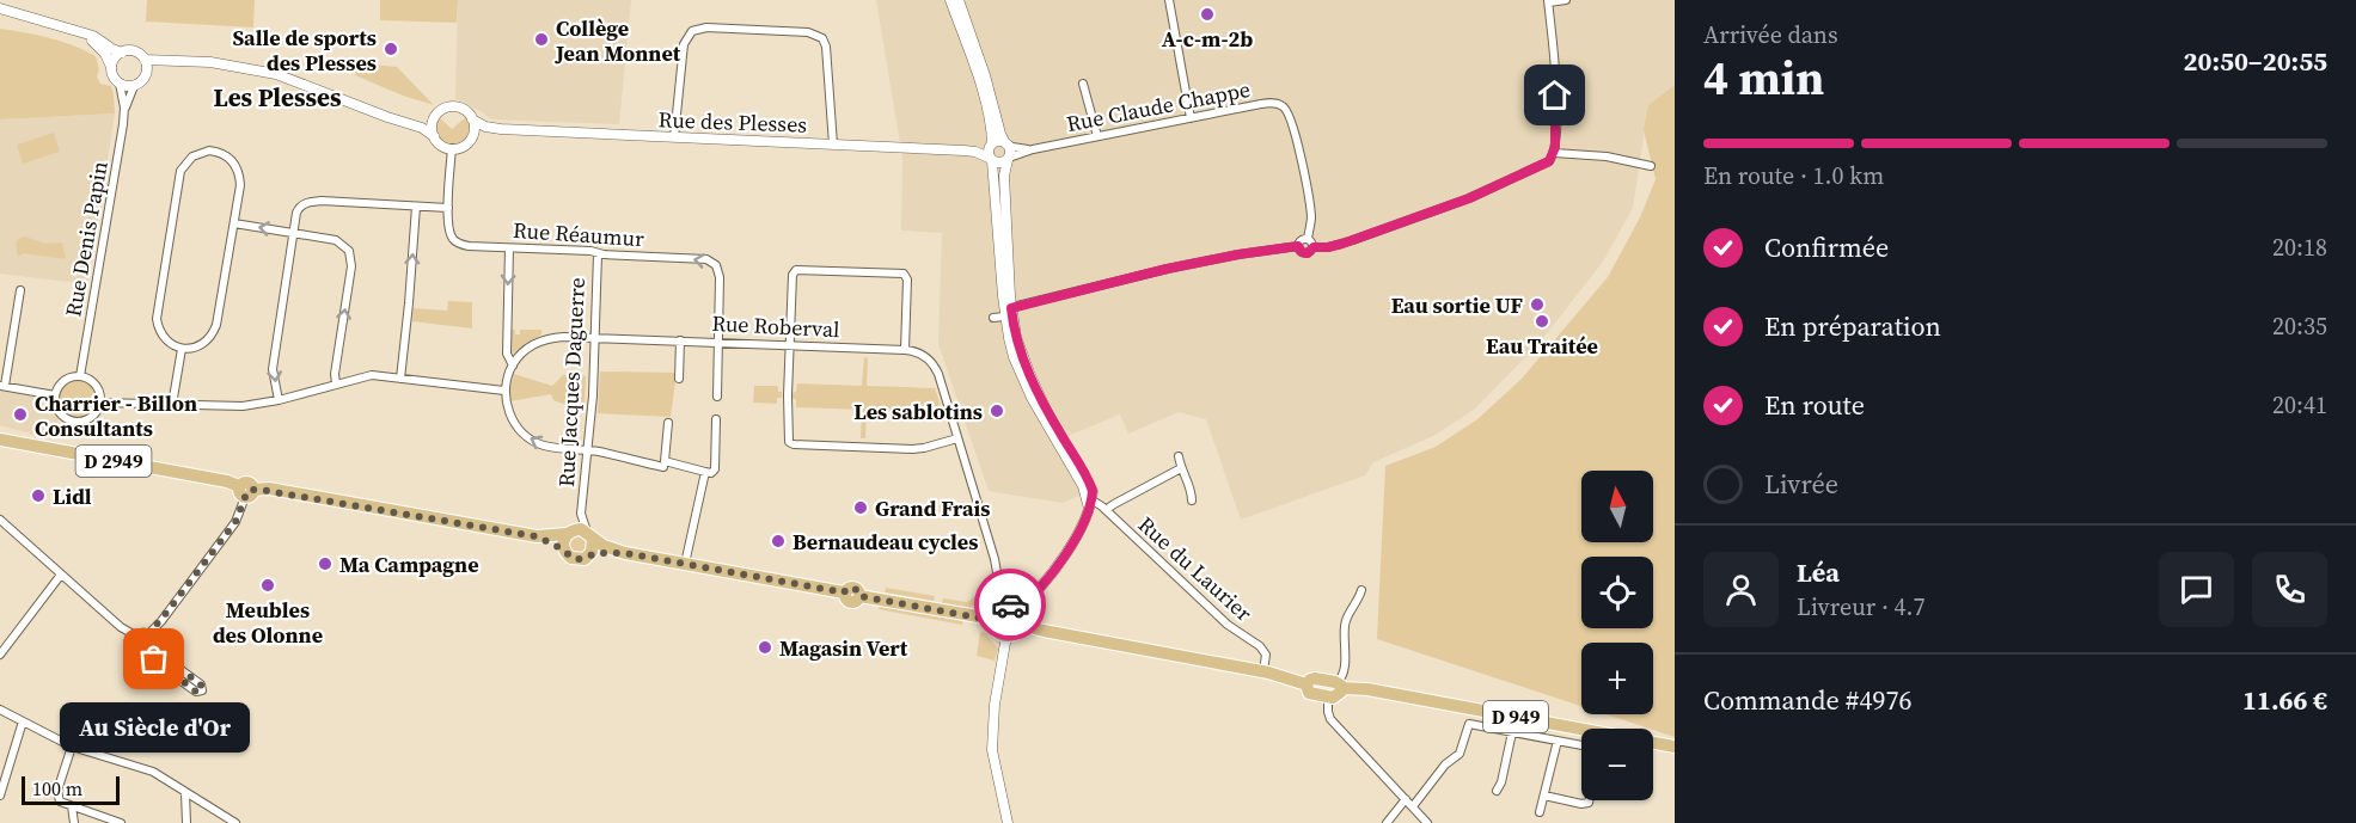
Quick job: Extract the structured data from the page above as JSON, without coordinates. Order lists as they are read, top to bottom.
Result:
{
  "streets": {
    "main road": ["D 2949", "D 949"],
    "street": [
      "Rue Claude Chappe",
      "Rue des Plesses",
      "Rue Réaumur",
      "Rue Denis Papin",
      "Rue Roberval",
      "Rue Jacques Daguerre",
      "Rue du Laurier"
    ]
  },
  "crossings": [
    ["Rue Claude Chappe", "Rue des Plesses"],
    ["Rue des Plesses", "Rue Réaumur"],
    ["Rue Réaumur", "Rue Roberval"],
    ["Rue Réaumur", "Rue Jacques Daguerre"],
    ["Rue Roberval", "Rue Jacques Daguerre"]
  ],
  "districts": ["Les Plesses"],
  "places": [
    "A-c-m-2b",
    "Collège Jean Monnet",
    "Salle de sports des Plesses",
    "Eau sortie UF",
    "Eau Traitée",
    "Les sablotins",
    "Charrier - Billon Consultants",
    "Lidl",
    "Grand Frais",
    "Bernaudeau cycles",
    "Ma Campagne",
    "Meubles des Olonne",
    "Magasin Vert",
    "Au Siècle d'Or"
  ],
  "scale_bar": "100 m",
  "north": "top",
  "page": {
    "heading": ["4 min", "Arrivée dans", "20:50–20:55"],
    "panel": [
      "Léa",
      "Livreur · 4.7",
      "Commande #4976",
      "11.66 €"
    ],
    "bar": "En route · 1.0 km",
    "list": [
      ["Confirmée", "20:18"],
      ["En préparation", "20:35"],
      ["En route", "20:41"],
      "Livrée"
    ],
    "map_buttons": ["+", "−"],
    "bubble": "Au Siècle d'Or",
    "scale": "100 m"
  }
}
